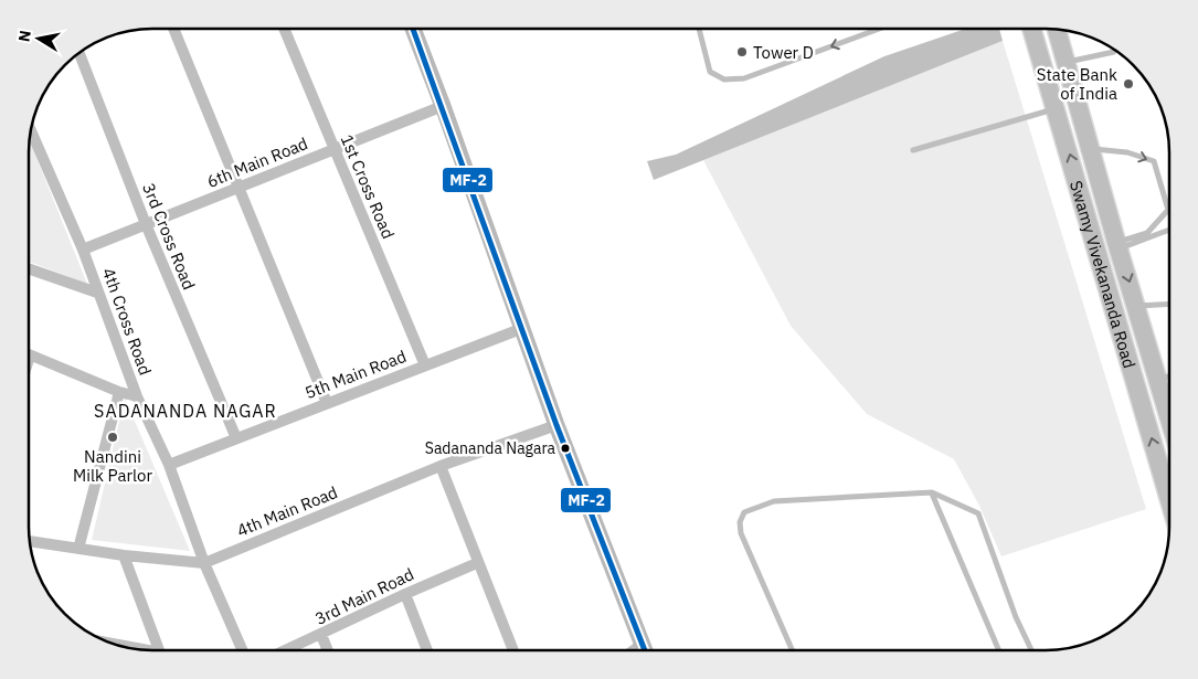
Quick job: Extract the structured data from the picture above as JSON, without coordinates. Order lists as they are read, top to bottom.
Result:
{
  "streets": {
    "main road": ["Swamy Vivekananda Road"],
    "street": [
      "6th Main Road",
      "1st Cross Road",
      "3rd Cross Road",
      "4th Cross Road",
      "5th Main Road",
      "4th Main Road",
      "3rd Main Road"
    ]
  },
  "crossings": [
    ["6th Main Road", "1st Cross Road"],
    ["6th Main Road", "3rd Cross Road"],
    ["6th Main Road", "4th Cross Road"],
    ["1st Cross Road", "5th Main Road"],
    ["3rd Cross Road", "5th Main Road"],
    ["4th Cross Road", "5th Main Road"],
    ["4th Cross Road", "4th Main Road"]
  ],
  "districts": ["SADANANDA NAGAR"],
  "places": [
    "Tower D",
    "State Bank of India",
    "Nandini Milk Parlor",
    "Sadananda Nagara"
  ],
  "lines": ["transit line MF-2"],
  "north": "left"
}
